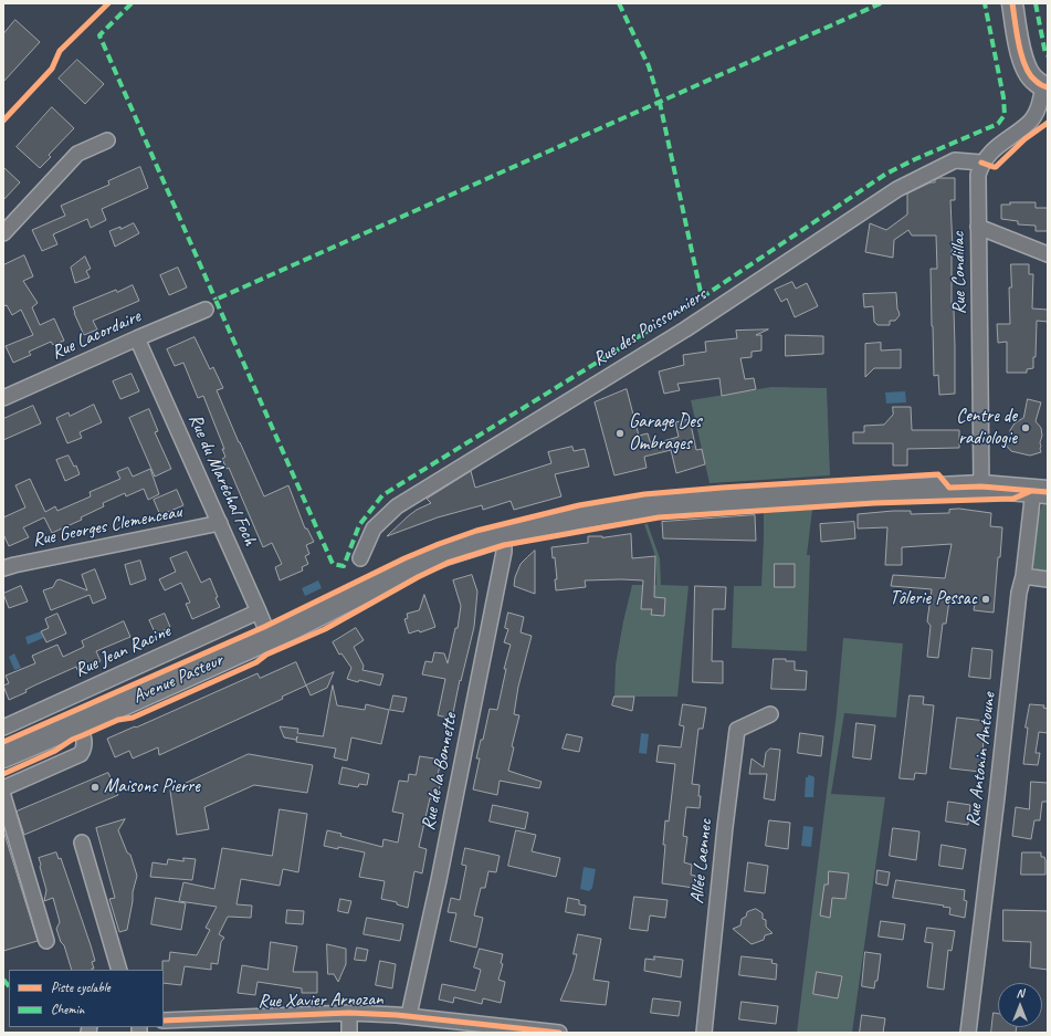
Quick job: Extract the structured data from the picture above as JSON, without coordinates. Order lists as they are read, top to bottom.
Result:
{
  "streets": {
    "main road": ["Avenue Pasteur"],
    "street": [
      "Rue Condillac",
      "Rue des Poissonniers",
      "Rue Lacordaire",
      "Rue du Maréchal Foch",
      "Rue Georges Clemenceau",
      "Rue Jean Racine",
      "Rue Antonin Antoune",
      "Rue de la Bonnette",
      "Allée Laennec",
      "Rue Xavier Arnozan"
    ]
  },
  "crossings": [
    ["Rue Condillac", "Rue des Poissonniers"],
    ["Rue Condillac", "Avenue Pasteur"],
    ["Rue Lacordaire", "Rue du Maréchal Foch"],
    ["Rue du Maréchal Foch", "Rue Georges Clemenceau"],
    ["Rue du Maréchal Foch", "Rue Jean Racine"],
    ["Rue du Maréchal Foch", "Avenue Pasteur"],
    ["Avenue Pasteur", "Rue Antonin Antoune"],
    ["Avenue Pasteur", "Rue de la Bonnette"],
    ["Rue de la Bonnette", "Rue Xavier Arnozan"]
  ],
  "places": [
    "Centre de radiologie",
    "Garage Des Ombrages",
    "Tôlerie Pessac",
    "Maisons Pierre"
  ],
  "legend": ["Piste cyclable", "Chemin"],
  "north": "top"
}
